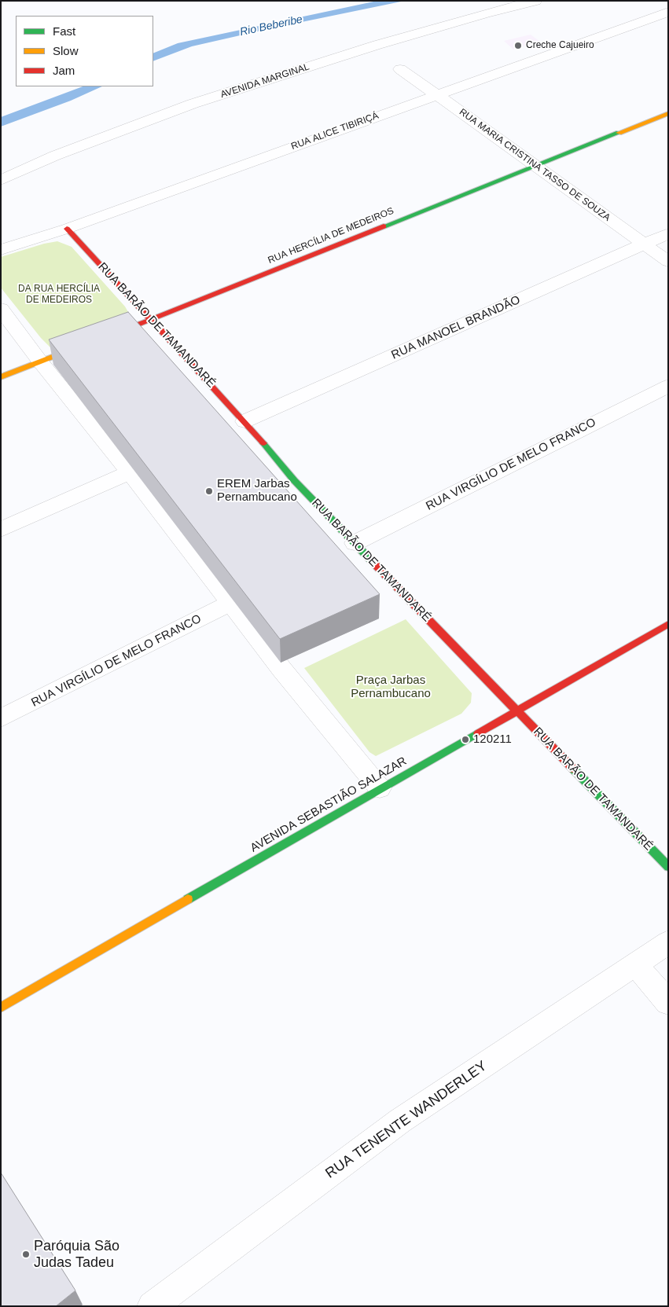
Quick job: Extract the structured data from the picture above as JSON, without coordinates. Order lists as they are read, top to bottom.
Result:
{
  "streets": {
    "street": [
      "AVENIDA MARGINAL",
      "RUA ALICE TIBIRIÇÁ",
      "RUA MARIA CRISTINA TASSO DE SOUZA",
      "RUA HERCÍLIA DE MEDEIROS",
      "RUA BARÃO DE TAMANDARÉ",
      "RUA MANOEL BRANDÃO",
      "RUA VIRGÍLIO DE MELO FRANCO",
      "AVENIDA SEBASTIÃO SALAZAR",
      "RUA TENENTE WANDERLEY"
    ]
  },
  "crossings": [
    ["RUA ALICE TIBIRIÇÁ", "RUA MARIA CRISTINA TASSO DE SOUZA"],
    ["RUA ALICE TIBIRIÇÁ", "RUA BARÃO DE TAMANDARÉ"],
    ["RUA MARIA CRISTINA TASSO DE SOUZA", "RUA HERCÍLIA DE MEDEIROS"],
    ["RUA MARIA CRISTINA TASSO DE SOUZA", "RUA MANOEL BRANDÃO"],
    ["RUA HERCÍLIA DE MEDEIROS", "RUA BARÃO DE TAMANDARÉ"],
    ["RUA BARÃO DE TAMANDARÉ", "RUA MANOEL BRANDÃO"],
    ["RUA BARÃO DE TAMANDARÉ", "RUA VIRGÍLIO DE MELO FRANCO"],
    ["RUA BARÃO DE TAMANDARÉ", "AVENIDA SEBASTIÃO SALAZAR"]
  ],
  "water": ["Rio Beberibe"],
  "parks": ["DA RUA HERCÍLIA DE MEDEIROS", "Praça Jarbas Pernambucano"],
  "places": [
    "Creche Cajueiro",
    "EREM Jarbas Pernambucano",
    "120211",
    "Paróquia São Judas Tadeu"
  ],
  "legend": ["Fast", "Slow", "Jam"]
}
